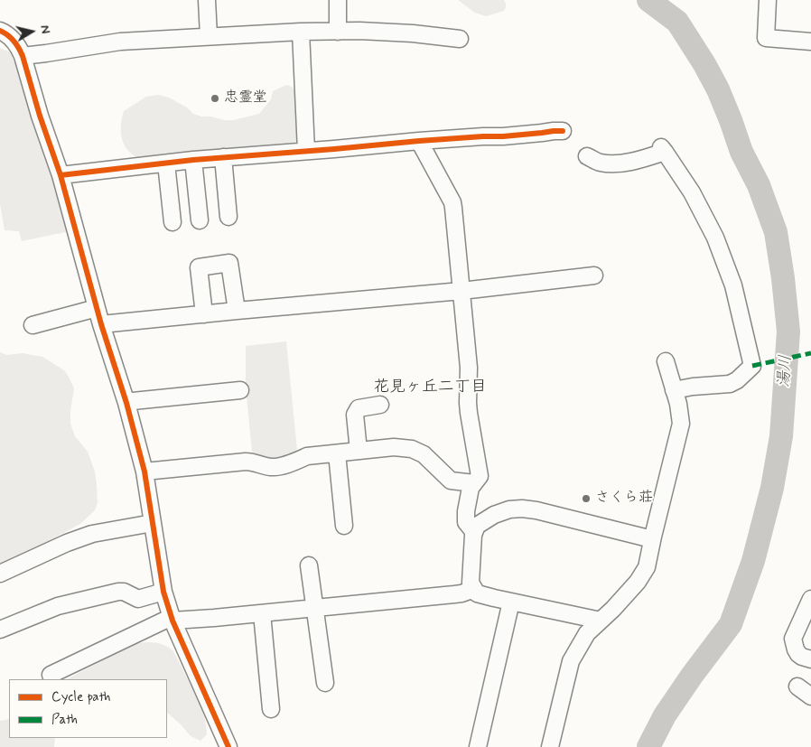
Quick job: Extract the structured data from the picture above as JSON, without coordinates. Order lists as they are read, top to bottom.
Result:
{
  "districts": ["花見ヶ丘二丁目"],
  "water": ["湯川"],
  "places": ["忠霊堂", "さくら荘"],
  "legend": ["Cycle path", "Path"],
  "north": "right"
}
